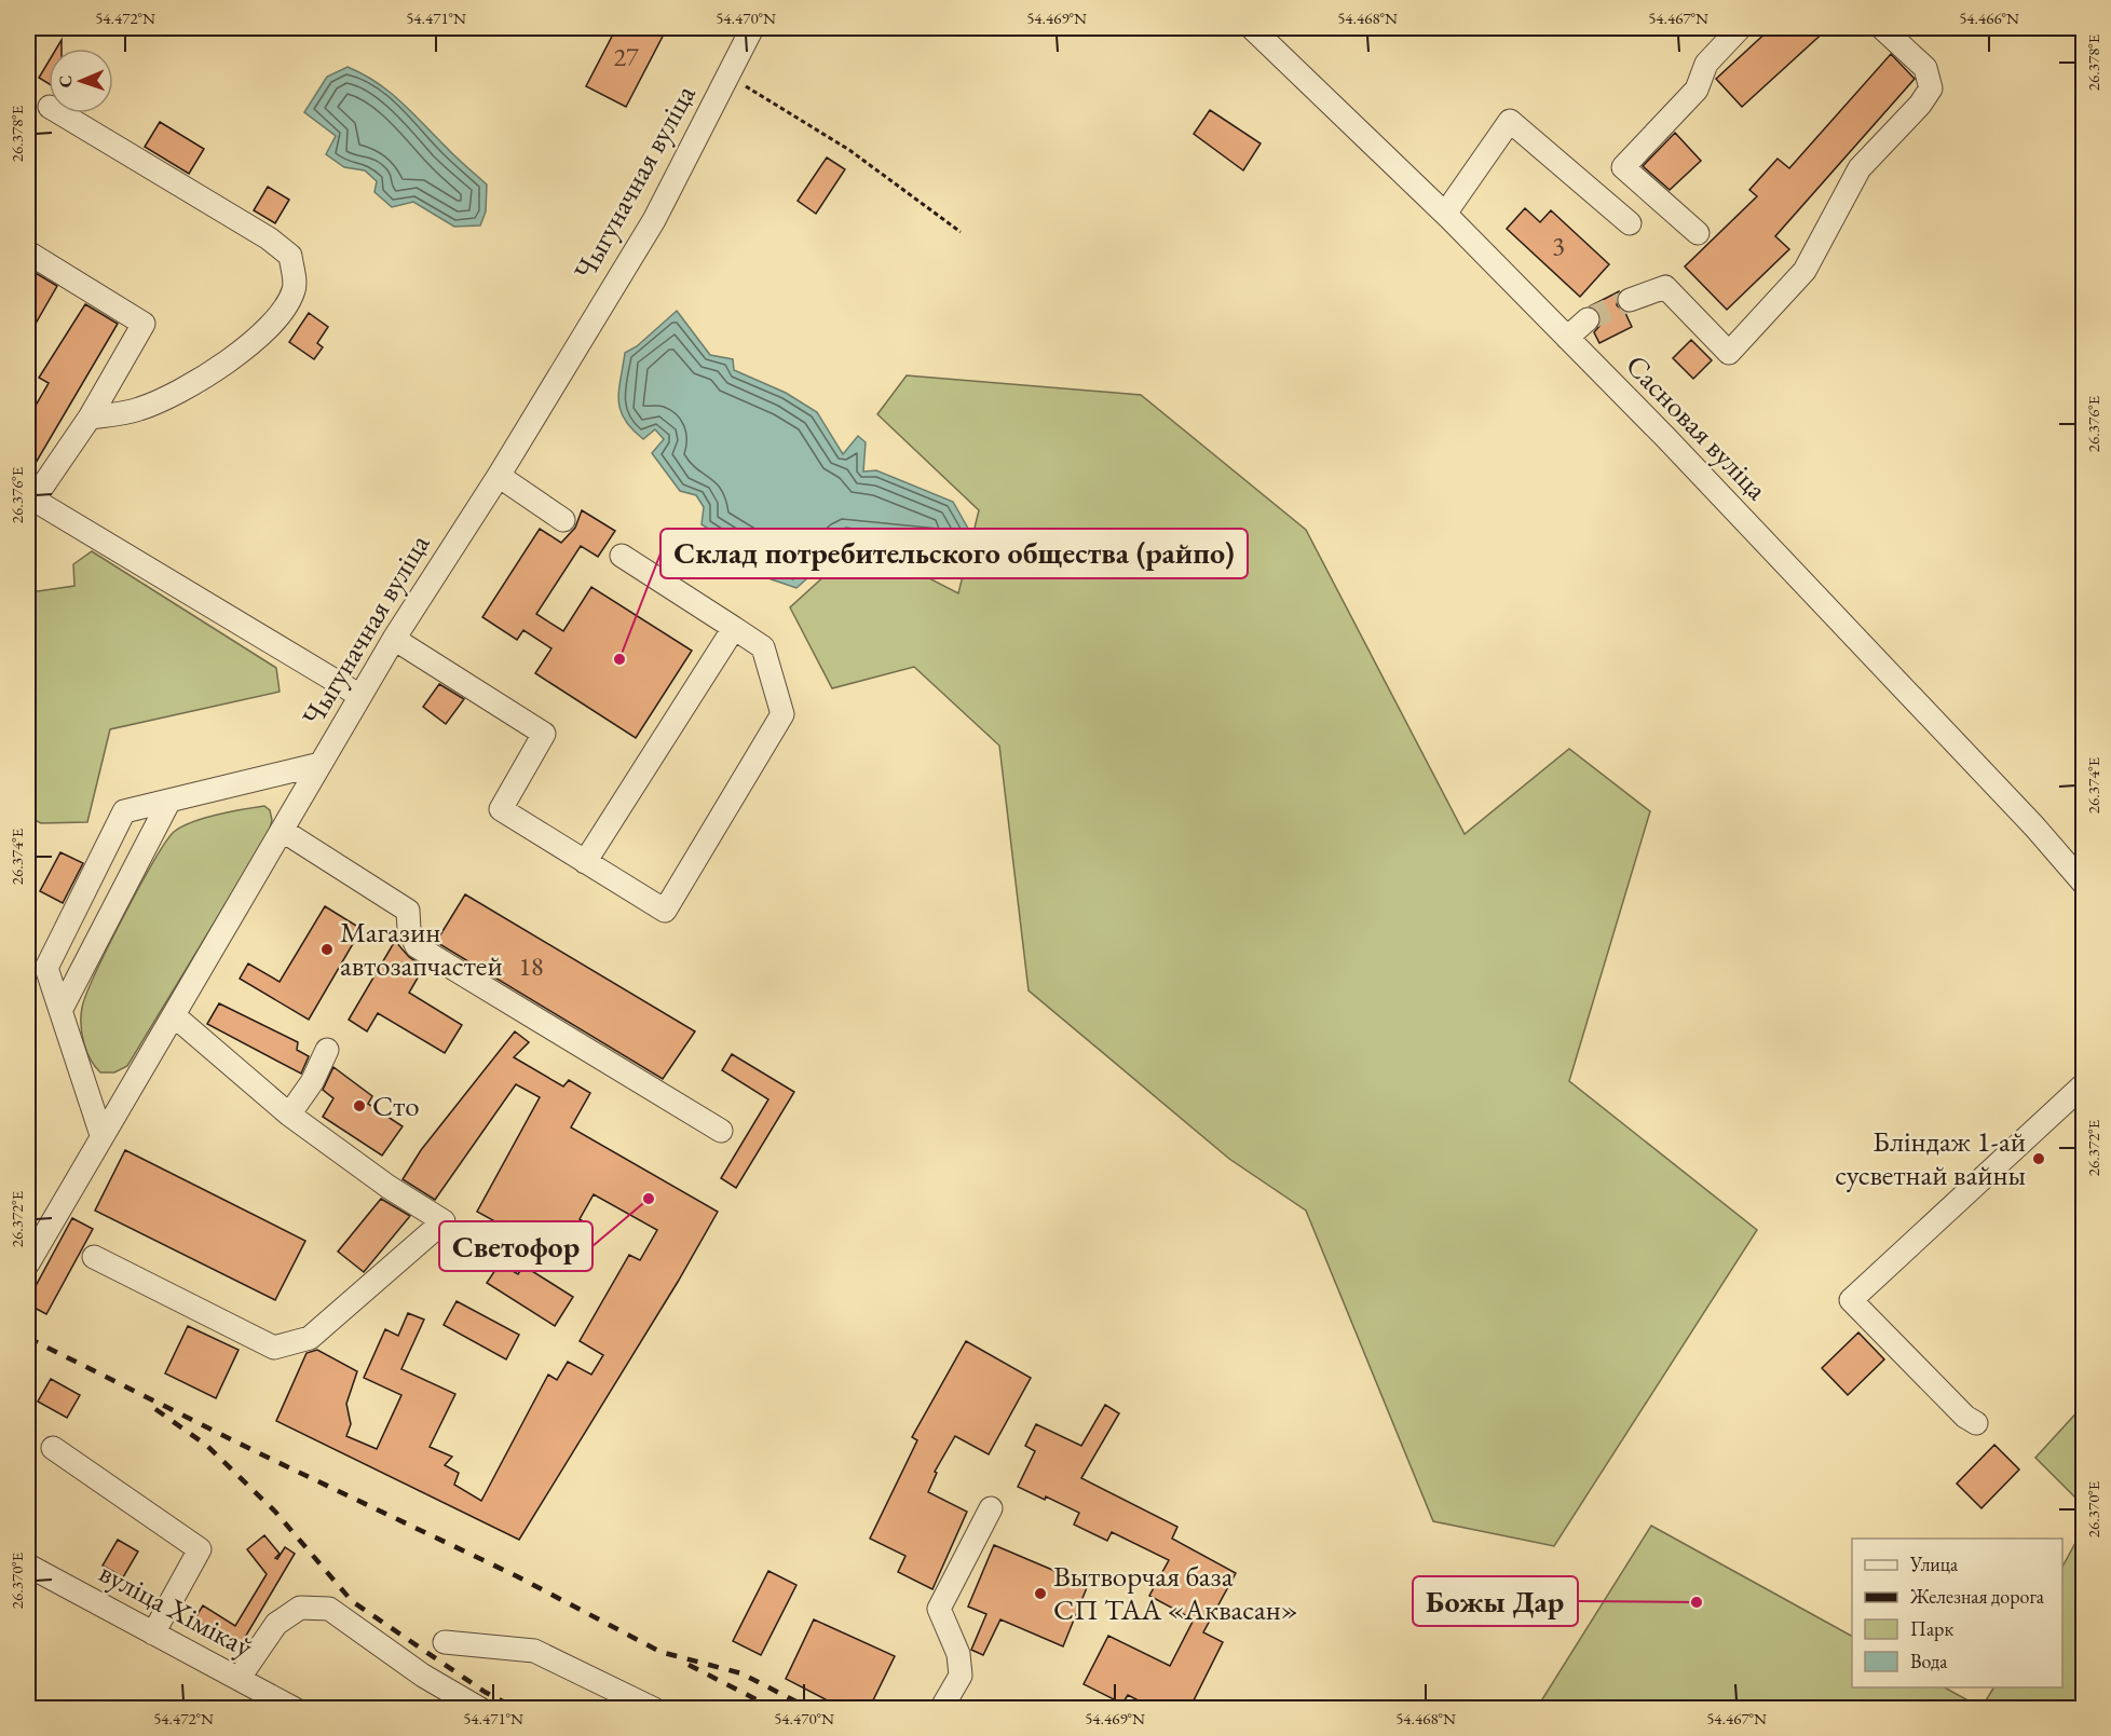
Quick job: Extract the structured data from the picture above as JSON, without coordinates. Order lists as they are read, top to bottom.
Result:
{
  "streets": {
    "street": ["Чыгуначная вуліца", "Сасновая вуліца", "вуліца Хімікаў"]
  },
  "places": [
    "Склад потребительского общества (райпо)",
    "Магазин автозапчастей",
    "Сто",
    "Бліндаж 1-ай сусветнай вайны",
    "Светофор",
    "Вытворчая база СП ТАА «Аквасан»",
    "Божы Дар"
  ],
  "house_numbers": ["27", "3", "18"],
  "legend": [
    "Улица",
    "Железная дорога",
    "Парк",
    "Вода"
  ],
  "north": "left",
  "coordinates": [
    "54.472°N",
    "54.471°N",
    "54.470°N",
    "54.469°N",
    "54.468°N",
    "54.467°N",
    "54.466°N",
    "26.378°E",
    "26.376°E",
    "26.374°E",
    "26.372°E",
    "26.370°E"
  ]
}
